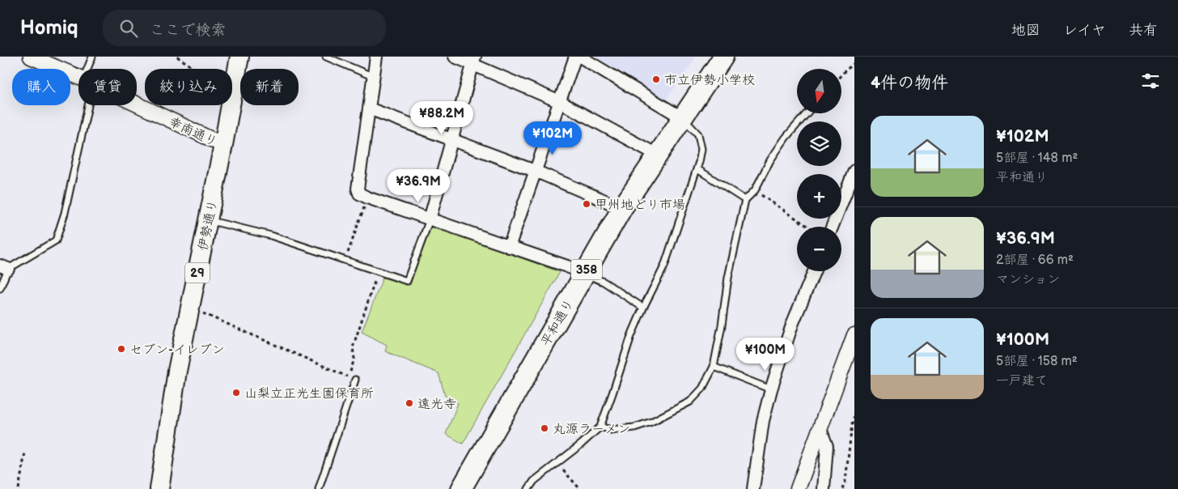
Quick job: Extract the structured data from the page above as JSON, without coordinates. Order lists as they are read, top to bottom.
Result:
{
  "streets": {
    "highway": ["358", "平和通り"],
    "main road": ["伊勢通り", "29"],
    "street": ["幸南通り"]
  },
  "crossings": [
    ["幸南通り", "伊勢通り"]
  ],
  "places": [
    "市立伊勢小学校",
    "甲州地どり市場",
    "セブン-イレブン",
    "山梨立正光生園保育所",
    "遠光寺",
    "丸源ラーメン"
  ],
  "north": "bottom",
  "page": {
    "header": "Homiq",
    "search": "ここで検索",
    "nav": ["地図", "レイヤ", "共有"],
    "heading": "4件の物件",
    "map_buttons": ["+", "−"],
    "chip": [
      "購入",
      "賃貸",
      "絞り込み",
      "新着"
    ],
    "price": [
      "¥88.2M",
      "¥102M",
      "¥36.9M",
      "¥100M"
    ],
    "list": [
      {
        "name": "¥102M",
        "note": "5部屋 · 148 m² · 平和通り"
      },
      {
        "name": "¥36.9M",
        "note": "2部屋 · 66 m² · マンション"
      },
      {
        "name": "¥100M",
        "note": "5部屋 · 158 m² · 一戸建て"
      }
    ]
  }
}
